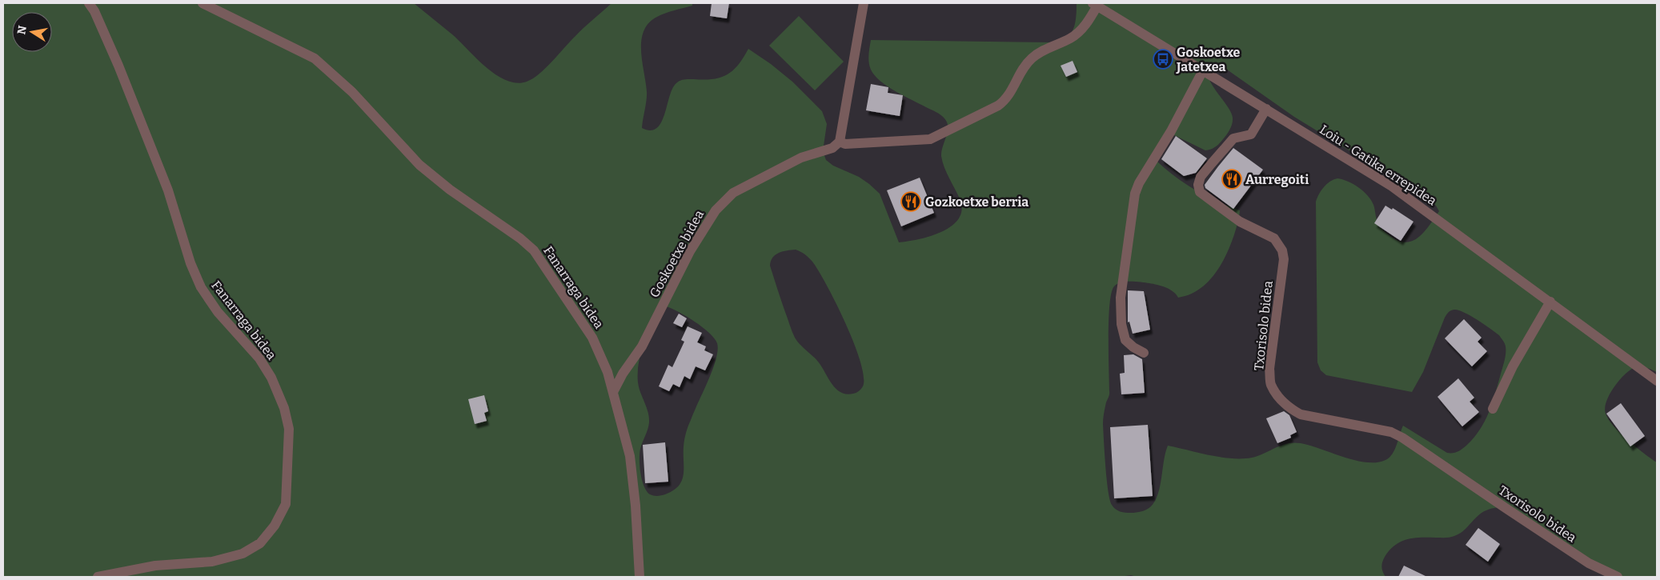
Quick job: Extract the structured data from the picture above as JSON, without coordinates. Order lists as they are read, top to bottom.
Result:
{
  "streets": {
    "street": [
      "Loiu - Gatika errepidea",
      "Goskoetxe bidea",
      "Fanarraga bidea",
      "Txorisolo bidea"
    ]
  },
  "crossings": [
    ["Loiu - Gatika errepidea", "Txorisolo bidea"],
    ["Goskoetxe bidea", "Fanarraga bidea"]
  ],
  "places": {
    "bus stop": ["Goskoetxe Jatetxea"],
    "restaurant": ["Aurregoiti", "Gozkoetxe berria"]
  },
  "north": "left"
}
